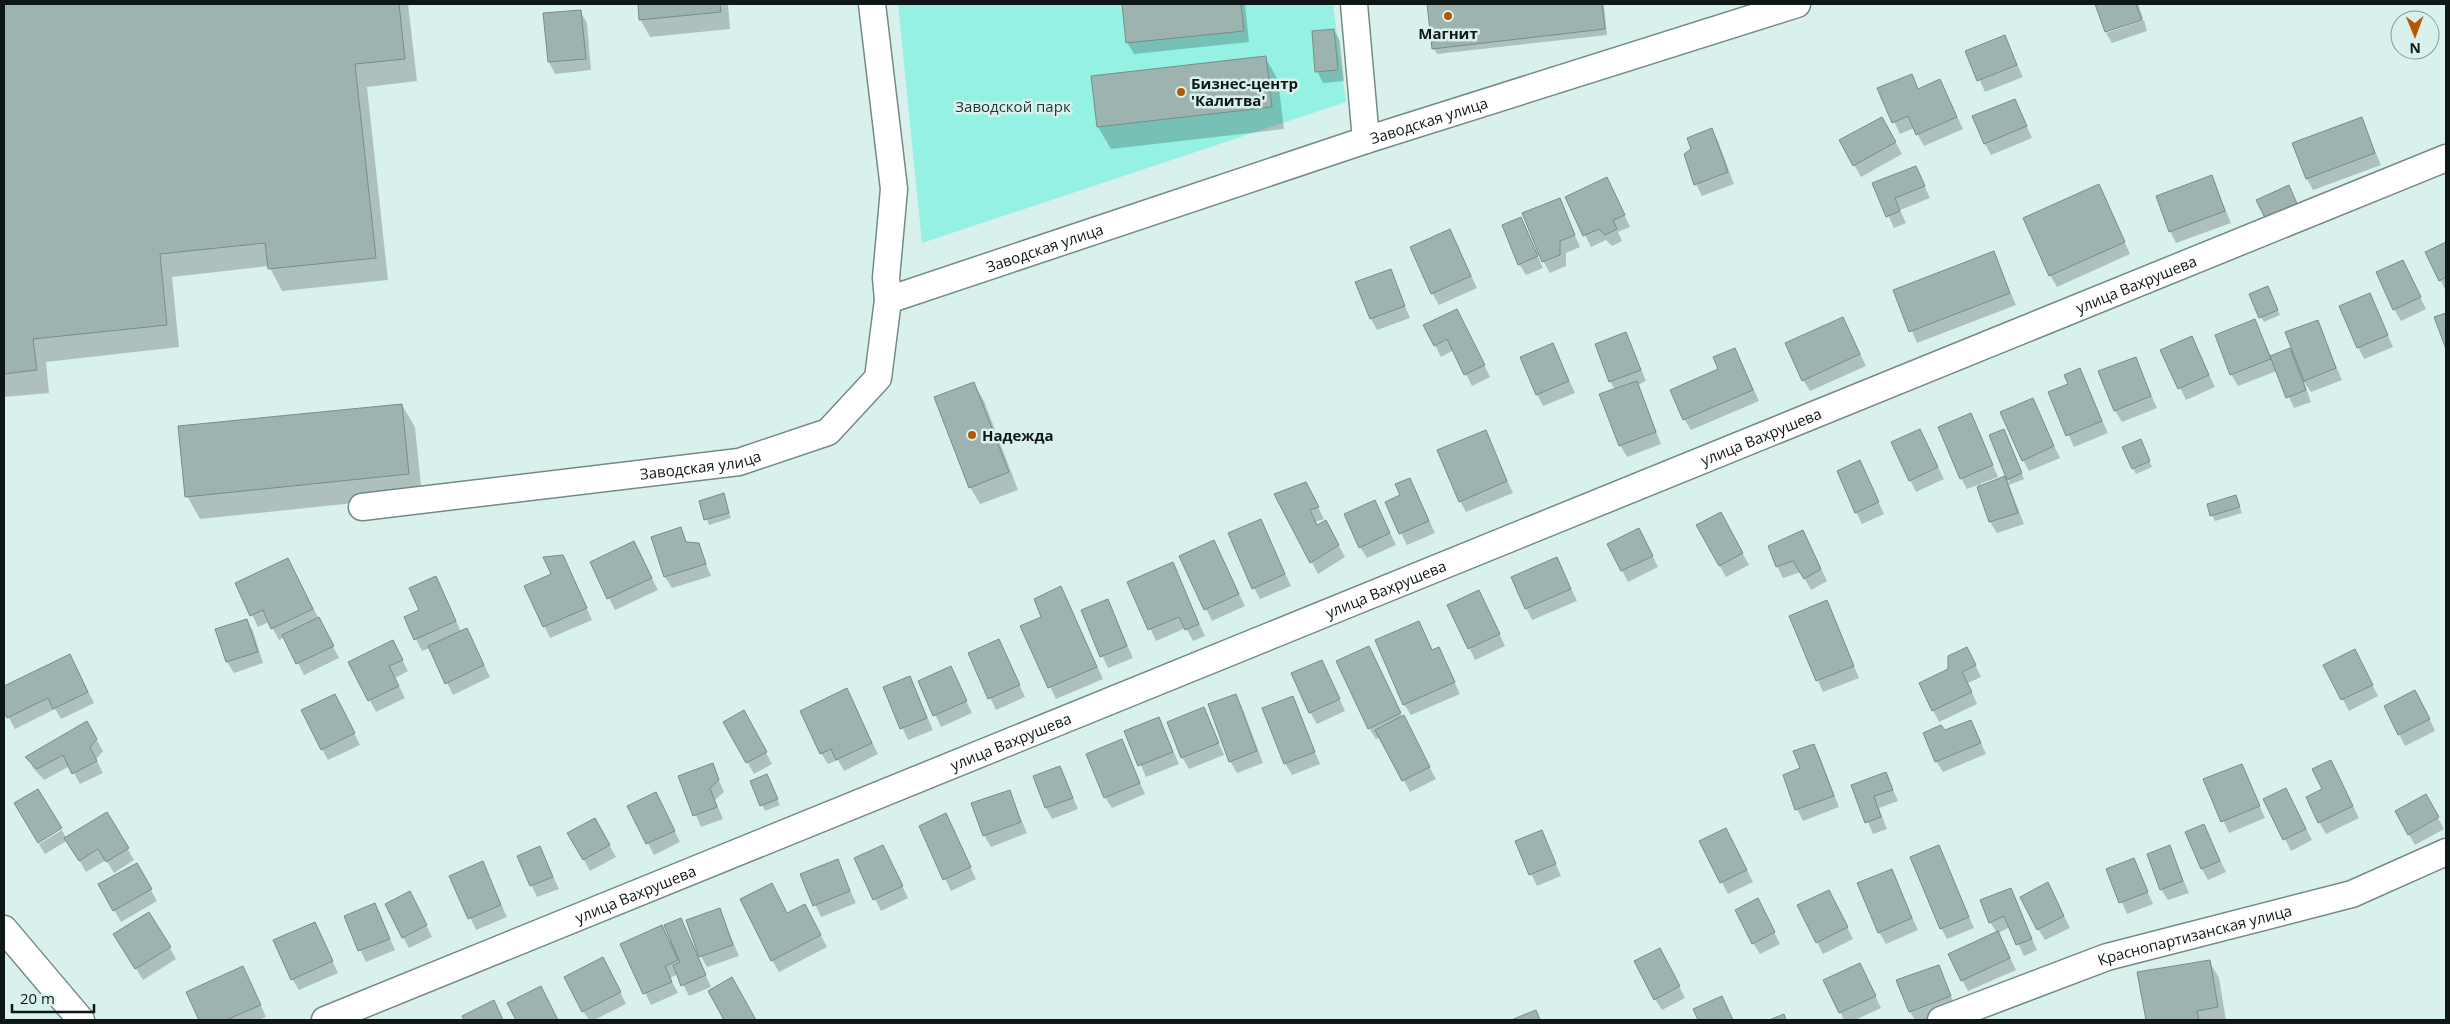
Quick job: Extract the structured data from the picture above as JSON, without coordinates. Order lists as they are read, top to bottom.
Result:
{
  "streets": {
    "street": ["Заводская улица", "улица Вахрушева", "Краснопартизанская улица"]
  },
  "parks": ["Заводской парк"],
  "places": ["Магнит", "Бизнес-центр 'Калитва'", "Надежда"],
  "scale_bar": "20 m",
  "north": "bottom"
}
